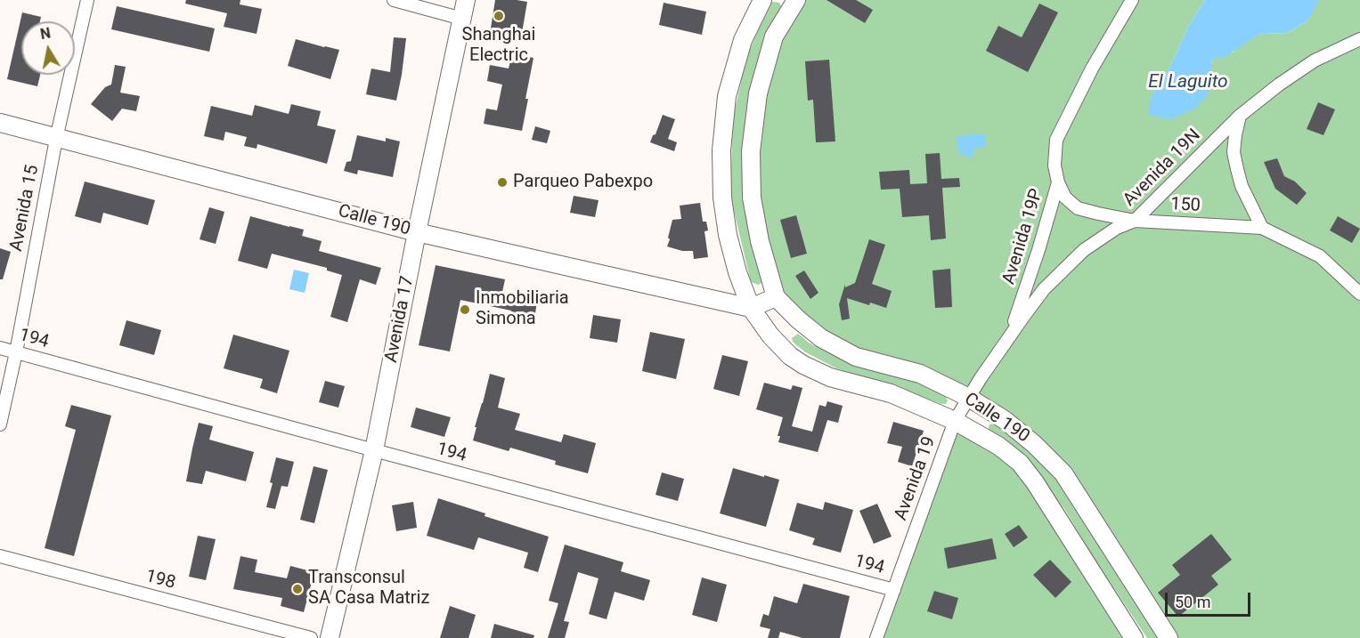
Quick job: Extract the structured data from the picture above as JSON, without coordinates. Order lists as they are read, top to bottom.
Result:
{
  "streets": {
    "main road": ["Calle 190", "Avenida 17"],
    "street": [
      "Avenida 19N",
      "150",
      "Avenida 15",
      "Avenida 19P",
      "194",
      "Avenida 19",
      "198"
    ]
  },
  "crossings": [
    ["Avenida 19N", "150"],
    ["Avenida 19N", "Avenida 19P"],
    ["Avenida 19N", "Avenida 19"],
    ["150", "Avenida 19P"],
    ["Avenida 15", "Calle 190"],
    ["Avenida 15", "194"],
    ["Calle 190", "Avenida 17"],
    ["Calle 190", "Avenida 19"],
    ["Avenida 19P", "Avenida 19"],
    ["Avenida 17", "194"],
    ["194", "Avenida 19"]
  ],
  "water": ["El Laguito"],
  "places": [
    "Shanghai Electric",
    "Parqueo Pabexpo",
    "Inmobiliaria Simona",
    "Transconsul SA Casa Matriz"
  ],
  "scale_bar": "50 m",
  "north": "top"
}
